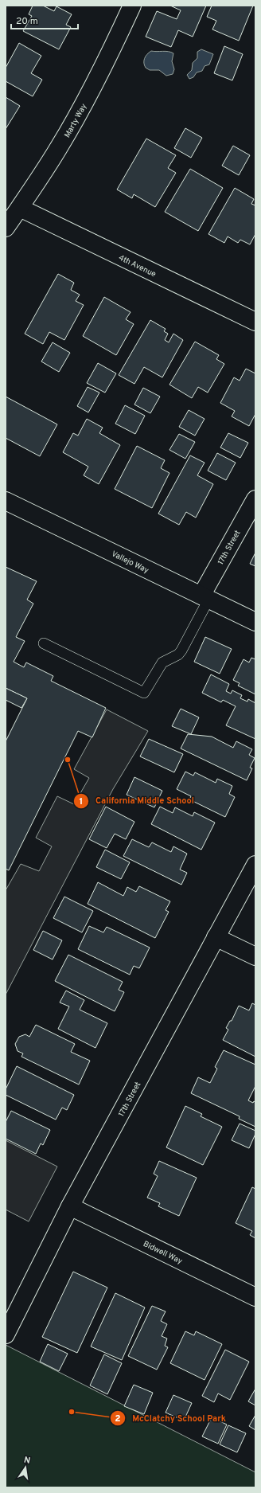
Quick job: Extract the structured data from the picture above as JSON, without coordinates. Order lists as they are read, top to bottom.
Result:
{
  "streets": {
    "street": [
      "Marty Way",
      "4th Avenue",
      "17th Street",
      "Vallejo Way",
      "Bidwell Way"
    ]
  },
  "crossings": [
    ["Marty Way", "4th Avenue"],
    ["17th Street", "Vallejo Way"],
    ["17th Street", "Bidwell Way"]
  ],
  "places": ["California Middle School", "McClatchy School Park"],
  "scale_bar": "20 m",
  "north": "top"
}
